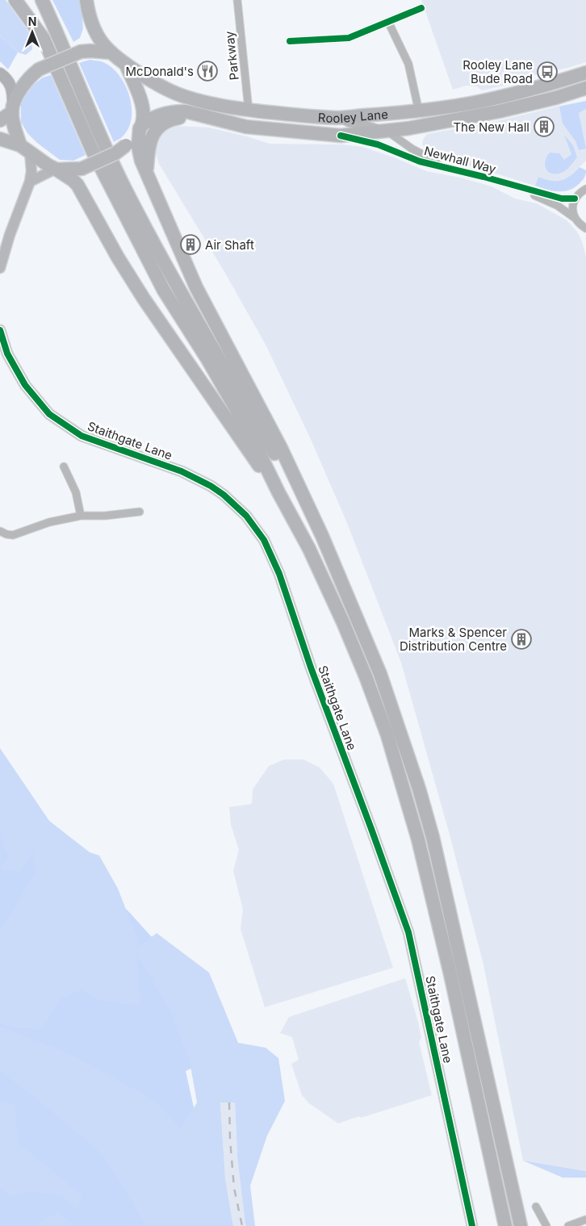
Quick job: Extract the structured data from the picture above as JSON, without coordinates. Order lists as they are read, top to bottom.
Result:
{
  "streets": {
    "highway": ["Rooley Lane"],
    "street": ["Parkway", "Newhall Way", "Staithgate Lane"]
  },
  "crossings": [
    ["Parkway", "Rooley Lane"],
    ["Rooley Lane", "Newhall Way"]
  ],
  "places": {
    "restaurant": ["McDonald's"],
    "bus stop": ["Rooley Lane Bude Road"],
    "building": ["The New Hall", "Air Shaft", "Marks & Spencer Distribution Centre"]
  },
  "north": "top"
}
